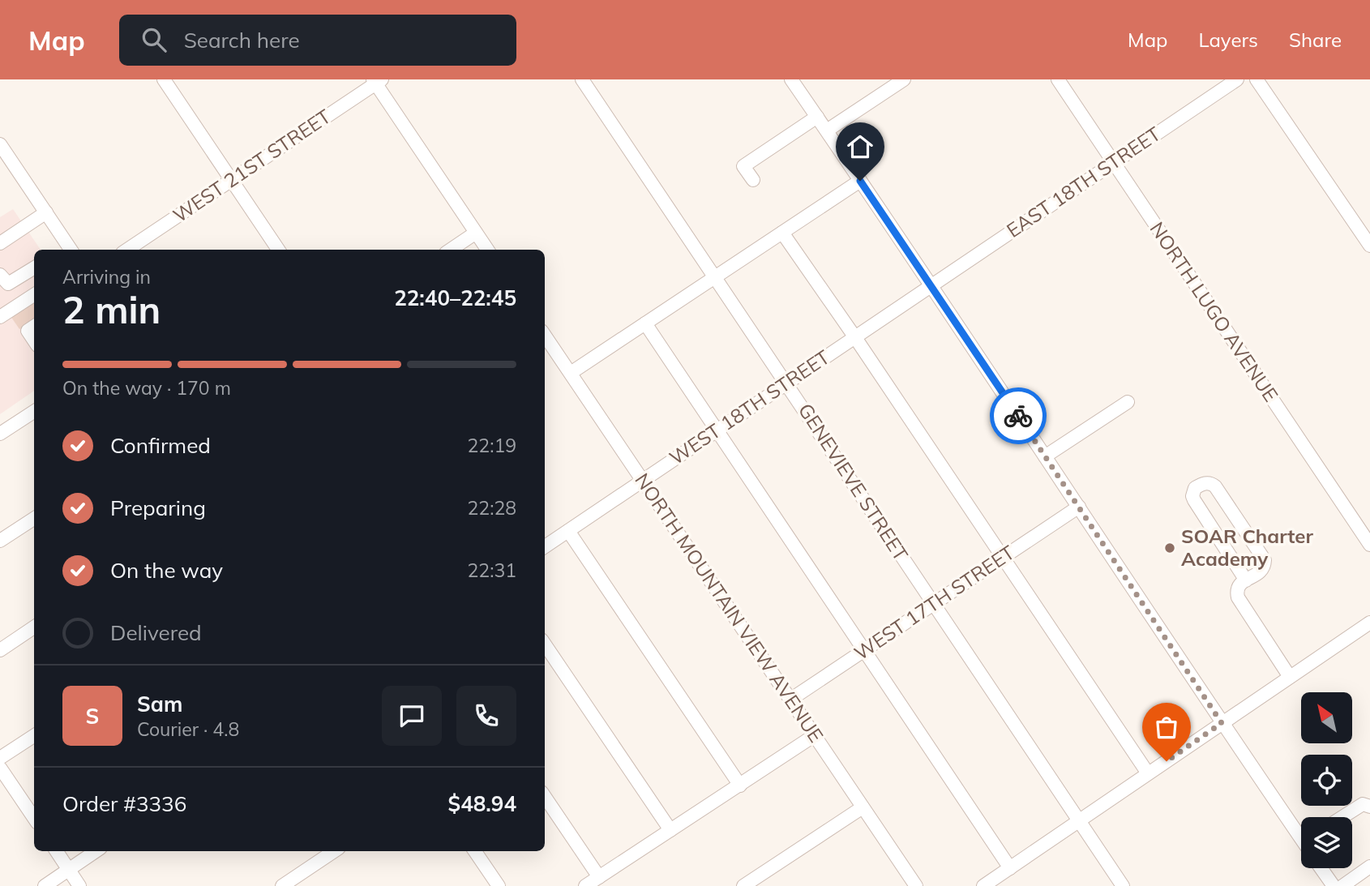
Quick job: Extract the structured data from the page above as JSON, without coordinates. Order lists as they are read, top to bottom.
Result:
{
  "streets": {
    "street": [
      "WEST 21ST STREET",
      "EAST 18TH STREET",
      "NORTH LUGO AVENUE",
      "WEST 18TH STREET",
      "GENEVIEVE STREET",
      "WEST 17TH STREET",
      "NORTH MOUNTAIN VIEW AVENUE"
    ]
  },
  "crossings": [
    ["EAST 18TH STREET", "NORTH LUGO AVENUE"],
    ["EAST 18TH STREET", "WEST 18TH STREET"],
    ["WEST 18TH STREET", "GENEVIEVE STREET"],
    ["WEST 18TH STREET", "NORTH MOUNTAIN VIEW AVENUE"],
    ["GENEVIEVE STREET", "WEST 17TH STREET"],
    ["WEST 17TH STREET", "NORTH MOUNTAIN VIEW AVENUE"]
  ],
  "places": ["SOAR Charter Academy"],
  "north": "top left",
  "page": {
    "header": "Map",
    "search": "Search here",
    "nav": ["Map", "Layers", "Share"],
    "heading": ["2 min", "Arriving in", "22:40–22:45"],
    "panel": [
      "Sam",
      "Courier · 4.8",
      "Order #3336",
      "$48.94"
    ],
    "bar": "On the way · 170 m",
    "list": [
      ["Confirmed", "22:19"],
      ["Preparing", "22:28"],
      ["On the way", "22:31"],
      "Delivered"
    ],
    "round": "S"
  }
}
